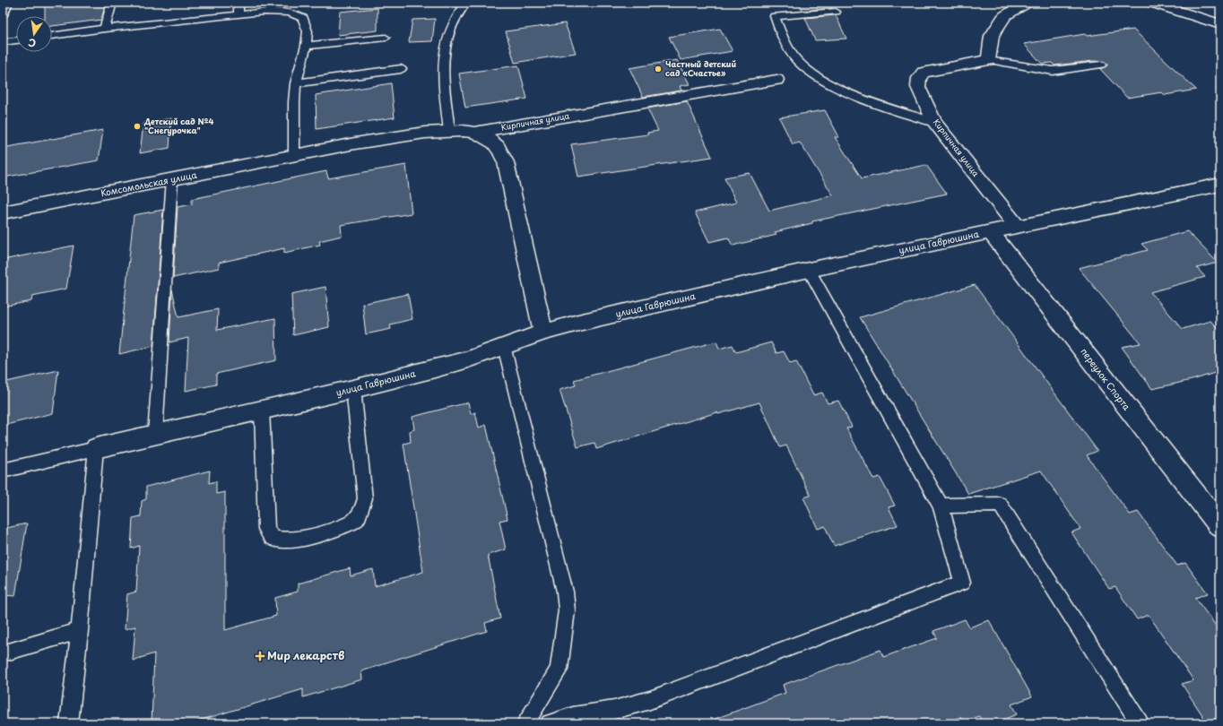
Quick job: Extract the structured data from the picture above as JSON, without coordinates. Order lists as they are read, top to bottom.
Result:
{
  "streets": {
    "street": [
      "Кирпичная улица",
      "Комсомольская улица",
      "улица Гаврюшина",
      "переулок Спорта"
    ]
  },
  "crossings": [
    ["Кирпичная улица", "Комсомольская улица"],
    ["Кирпичная улица", "улица Гаврюшина"],
    ["улица Гаврюшина", "переулок Спорта"]
  ],
  "places": {
    "other": ["Частный детский сад «Счастье»", "Детский сад №4 \"Снегурочка\""],
    "health": ["Мир лекарств"]
  },
  "north": "bottom"
}
